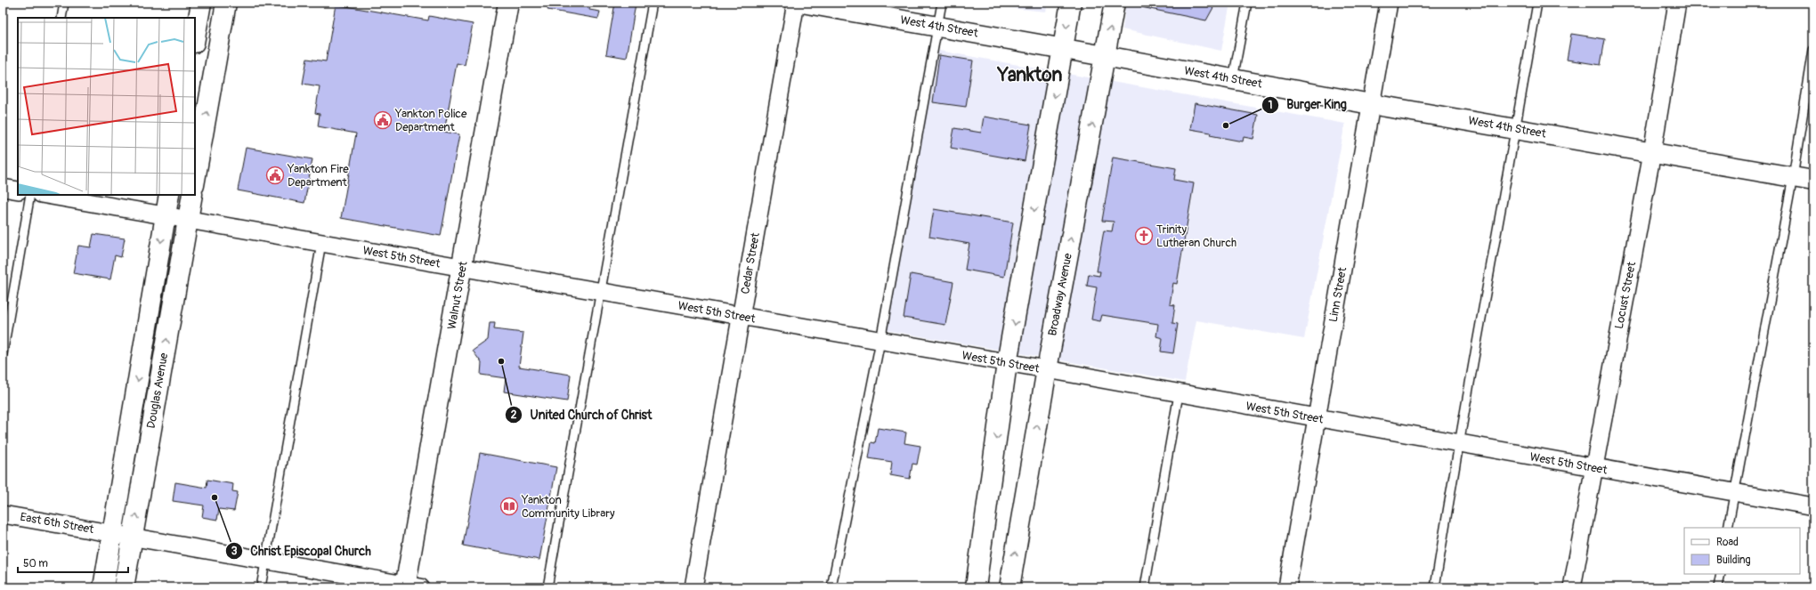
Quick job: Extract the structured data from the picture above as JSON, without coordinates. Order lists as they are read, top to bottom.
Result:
{
  "streets": {
    "main road": [
      "West 4th Street",
      "Broadway Avenue",
      "Walnut Street",
      "Douglas Avenue"
    ],
    "street": [
      "West 5th Street",
      "Cedar Street",
      "Linn Street",
      "Locust Street",
      "East 6th Street"
    ]
  },
  "crossings": [
    ["West 4th Street", "Broadway Avenue"],
    ["West 4th Street", "Linn Street"],
    ["West 4th Street", "Locust Street"],
    ["West 5th Street", "Cedar Street"],
    ["West 5th Street", "Broadway Avenue"],
    ["West 5th Street", "Linn Street"],
    ["West 5th Street", "Walnut Street"],
    ["West 5th Street", "Locust Street"],
    ["West 5th Street", "Douglas Avenue"],
    ["Walnut Street", "East 6th Street"],
    ["Douglas Avenue", "East 6th Street"]
  ],
  "districts": ["Yankton"],
  "places": {
    "public building": ["Yankton Police Department", "Yankton Fire Department"],
    "other": ["Burger King", "United Church of Christ", "Christ Episcopal Church"],
    "church": ["Trinity Lutheran Church"],
    "library": ["Yankton Community Library"]
  },
  "legend": ["Road", "Building"],
  "scale_bar": "50 m"
}
